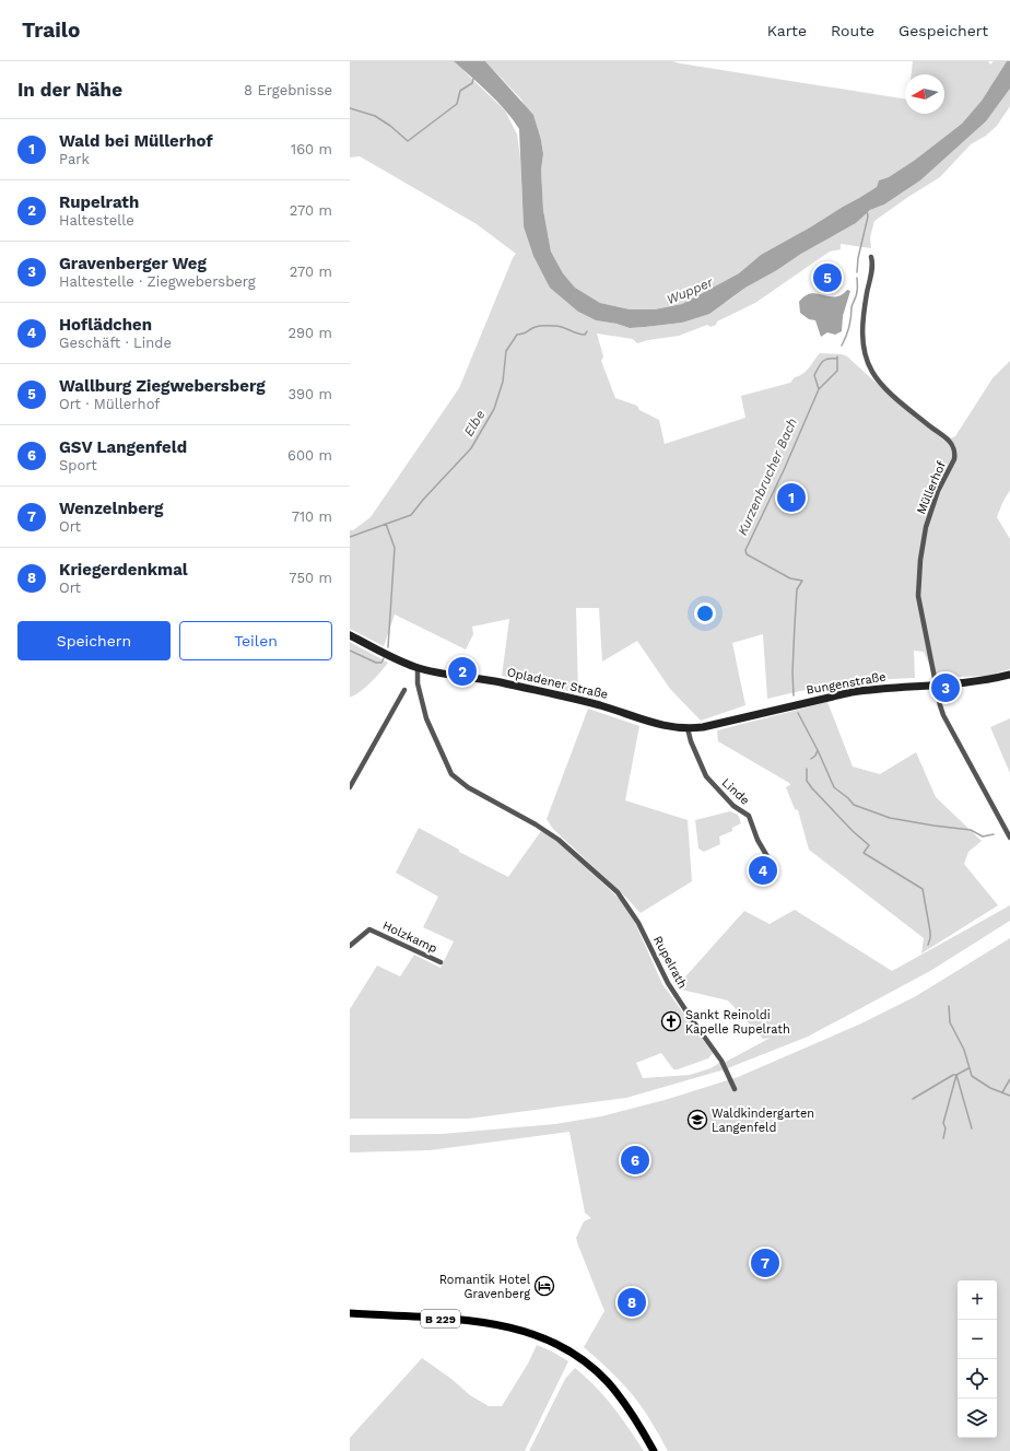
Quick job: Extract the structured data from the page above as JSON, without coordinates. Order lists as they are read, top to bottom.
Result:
{
  "streets": {
    "main road": ["Opladener Straße", "Bungenstraße", "B 229"],
    "street": [
      "Müllerhof",
      "Linde",
      "Holzkamp",
      "Rupelrath"
    ]
  },
  "crossings": [
    ["Müllerhof", "Bungenstraße"],
    ["Opladener Straße", "Bungenstraße"],
    ["Opladener Straße", "Linde"],
    ["Opladener Straße", "Rupelrath"]
  ],
  "water": ["Wupper", "Elbe", "Kurzenbrucher Bach"],
  "places": {
    "church": ["Sankt Reinoldi Kapelle Rupelrath"],
    "school or university": ["Waldkindergarten Langenfeld"],
    "hotel": ["Romantik Hotel Gravenberg"]
  },
  "north": "left",
  "page": {
    "header": "Trailo",
    "nav": ["Karte", "Route", "Gespeichert"],
    "heading": ["In der Nähe", "8 Ergebnisse"],
    "list": [
      {
        "mark": "1",
        "name": "Wald bei Müllerhof",
        "note": "Park",
        "value": "160 m"
      },
      {
        "mark": "2",
        "name": "Rupelrath",
        "note": "Haltestelle",
        "value": "270 m"
      },
      {
        "mark": "3",
        "name": "Gravenberger Weg",
        "note": "Haltestelle · Ziegwebersberg",
        "value": "270 m"
      },
      {
        "mark": "4",
        "name": "Hoflädchen",
        "note": "Geschäft · Linde",
        "value": "290 m"
      },
      {
        "mark": "5",
        "name": "Wallburg Ziegwebersberg",
        "note": "Ort · Müllerhof",
        "value": "390 m"
      },
      {
        "mark": "6",
        "name": "GSV Langenfeld",
        "note": "Sport",
        "value": "600 m"
      },
      {
        "mark": "7",
        "name": "Wenzelnberg",
        "note": "Ort",
        "value": "710 m"
      },
      {
        "mark": "8",
        "name": "Kriegerdenkmal",
        "note": "Ort",
        "value": "750 m"
      }
    ],
    "pins": [
      "5",
      "1",
      "2",
      "3",
      "4",
      "6",
      "7",
      "8"
    ],
    "buttons": ["Speichern", "Teilen"],
    "map_buttons": ["+", "−"]
  }
}
